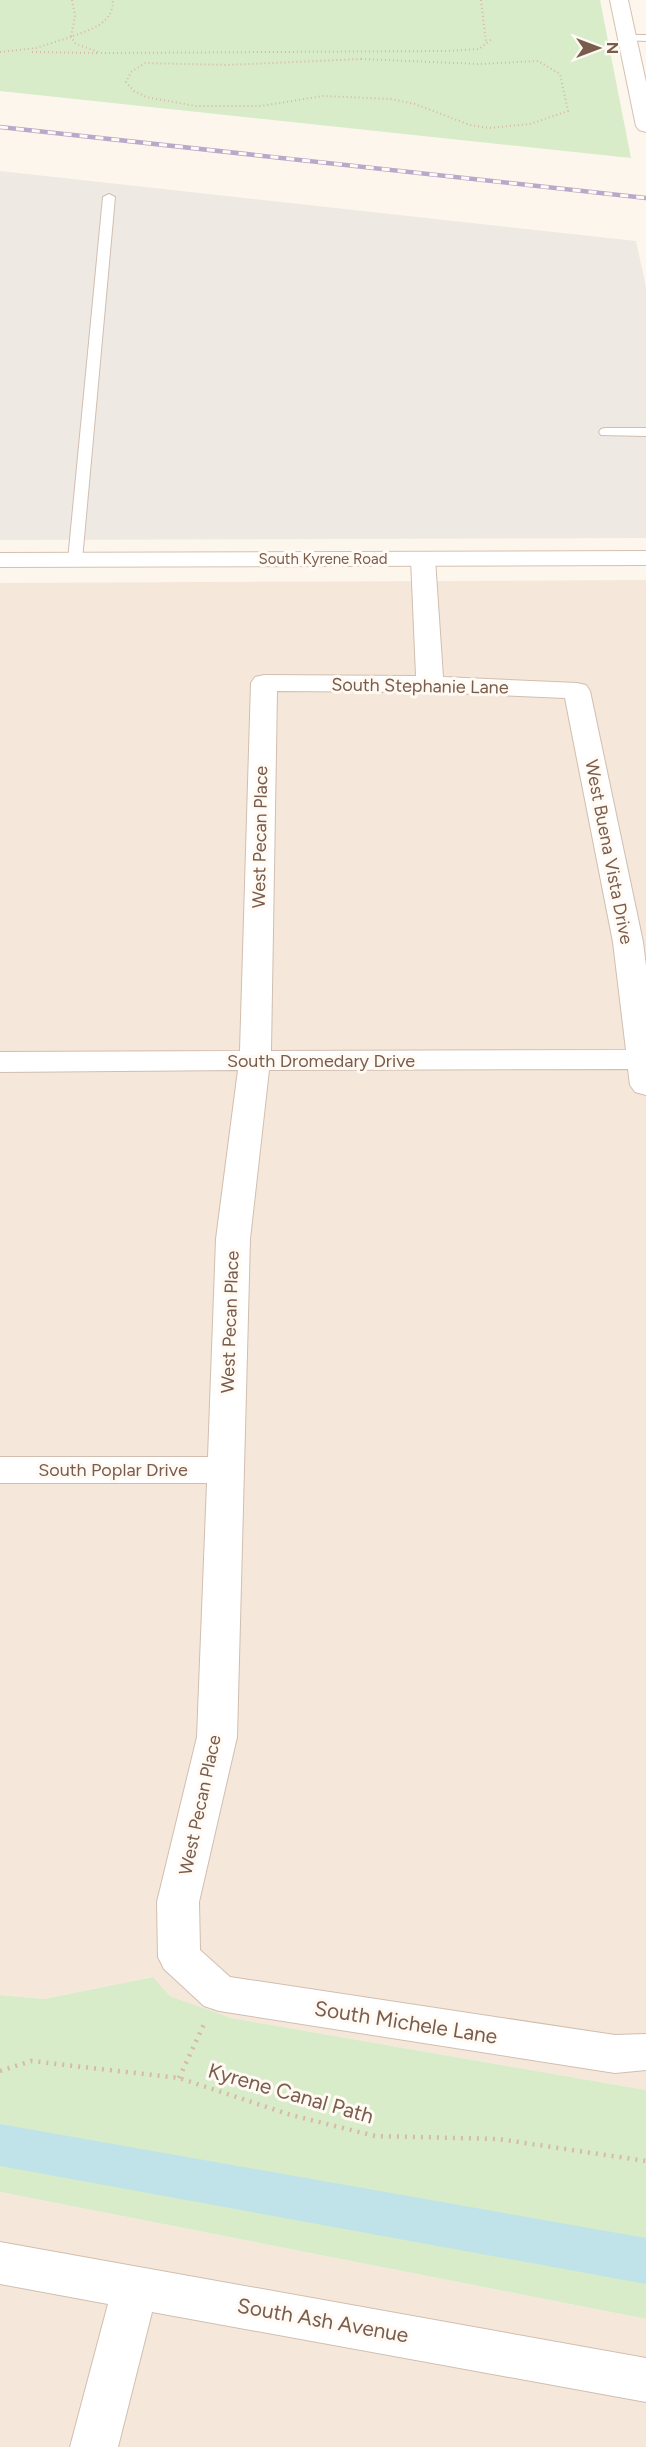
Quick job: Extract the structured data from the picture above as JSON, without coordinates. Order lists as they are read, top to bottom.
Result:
{
  "streets": {
    "street": [
      "South Kyrene Road",
      "South Stephanie Lane",
      "West Pecan Place",
      "West Buena Vista Drive",
      "South Dromedary Drive",
      "South Poplar Drive",
      "South Michele Lane",
      "South Ash Avenue"
    ],
    "path": ["Kyrene Canal Path"]
  },
  "crossings": [
    ["South Stephanie Lane", "West Pecan Place"],
    ["South Stephanie Lane", "West Buena Vista Drive"],
    ["West Pecan Place", "South Dromedary Drive"],
    ["West Pecan Place", "South Poplar Drive"],
    ["West Pecan Place", "South Michele Lane"],
    ["West Buena Vista Drive", "South Dromedary Drive"]
  ],
  "north": "right"
}
